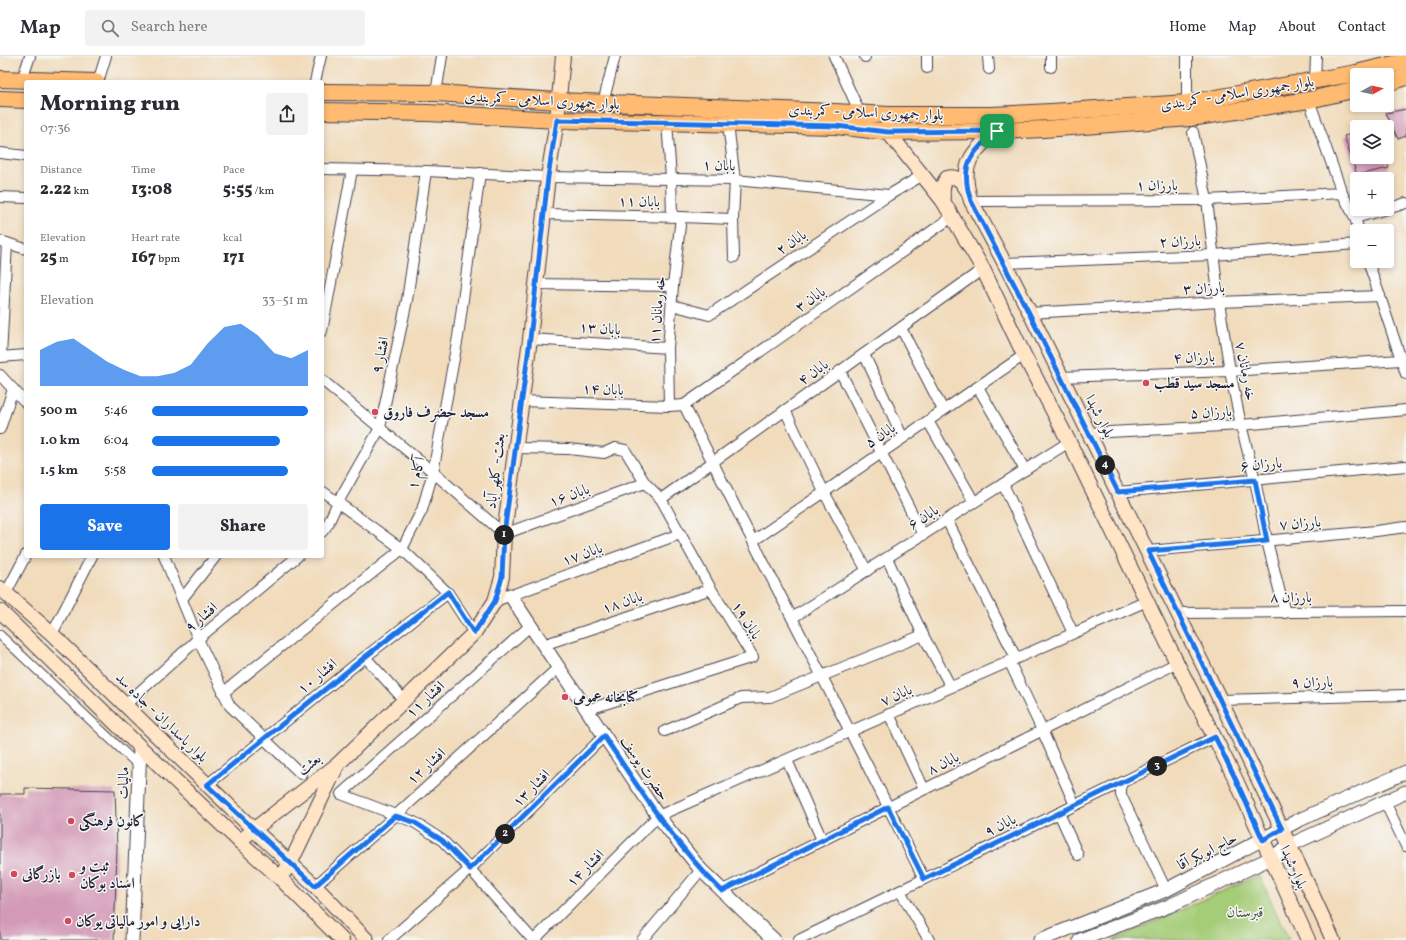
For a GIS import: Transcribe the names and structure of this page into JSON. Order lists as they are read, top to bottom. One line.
{"streets":{"main road":["بلوار جمهوری اسلامی - کمربندی","بلوار شهدا","بعثت- کلهر آباد","بلوار پاسداران - جاده سد","بعثت"],"street":["بابان ۱","بارزان ۱","بابان ۱۱","بارزان ۲","بابان ۲","بارزان ۳","بابان ۳","خه رمانان ۱۱","بابان ۱۳","افشار ۹","بارزان ۴","خه رمانان ۷","بابان ۴","بابان ۱۴","بارزان ۵","بابان ۵","بارزان ۶","آکام ۱","بابان ۱۶","بابان ۶","بارزان ۷","بابان ۱۷","بارزان ۸","بابان ۱۸","بابان ۱۹","افشار ۱۰","بارزان ۹","بابان ۷","افشار ۱۱","بابان ۸","افشار ۱۲","حضرت یوسف","مالیات","افشار ۱۳","بابان ۹","حاج ابوبکر آقا","افشار ۱۴"]},"crossings":[["بلوار جمهوری اسلامی - کمربندی","خه رمانان ۱۱"],["بلوار جمهوری اسلامی - کمربندی","بلوار شهدا"],["بلوار جمهوری اسلامی - کمربندی","بعثت- کلهر آباد"],["بابان ۱","بابان ۲"],["بابان ۱","خه رمانان ۱۱"],["بابان ۱","افشار ۹"],["بابان ۱","بعثت- کلهر آباد"],["بابان ۱","آکام ۱"],["بارزان ۱","خه رمانان ۷"],["بارزان ۱","بلوار شهدا"],["بابان ۱۱","خه رمانان ۱۱"],["بابان ۱۱","بعثت- کلهر آباد"],["بارزان ۲","خه رمانان ۷"],["بارزان ۲","بلوار شهدا"],["بابان ۲","خه رمانان ۱۱"],["بابان ۲","بلوار شهدا"],["بارزان ۳","خه رمانان ۷"],["بارزان ۳","بلوار شهدا"],["بابان ۳","بابان ۱۴"],["بابان ۳","بلوار شهدا"],["خه رمانان ۱۱","بابان ۱۳"],["خه رمانان ۱۱","بابان ۱۴"],["بابان ۱۳","بعثت- کلهر آباد"],["افشار ۹","بلوار پاسداران - جاده سد"],["بارزان ۴","خه رمانان ۷"],["بارزان ۴","بلوار شهدا"],["خه رمانان ۷","بارزان ۵"],["خه رمانان ۷","بارزان ۶"],["خه رمانان ۷","بارزان ۷"],["خه رمانان ۷","بارزان ۸"],["بابان ۴","بلوار شهدا"],["بابان ۴","بابان ۱۹"],["بابان ۱۴","بعثت- کلهر آباد"],["بارزان ۵","بلوار شهدا"],["بلوار شهدا","بابان ۵"],["بلوار شهدا","بارزان ۶"],["بلوار شهدا","بابان ۶"],["بلوار شهدا","بارزان ۷"],["بلوار شهدا","بارزان ۸"],["بلوار شهدا","بارزان ۹"],["بلوار شهدا","بابان ۷"],["بلوار شهدا","بابان ۸"],["بلوار شهدا","بابان ۹"],["بلوار شهدا","حاج ابوبکر آقا"],["بعثت- کلهر آباد","بابان ۱۶"],["بعثت- کلهر آباد","بابان ۱۷"],["بعثت- کلهر آباد","بابان ۱۹"],["بعثت- کلهر آباد","بعثت"],["بابان ۱۶","بابان ۱۹"],["بابان ۱۷","بابان ۱۹"],["بابان ۱۷","حضرت یوسف"],["بابان ۱۸","بابان ۱۹"],["بابان ۱۸","حضرت یوسف"],["بابان ۱۹","حضرت یوسف"],["افشار ۱۰","بلوار پاسداران - جاده سد"],["بابان ۷","حضرت یوسف"],["بابان ۷","افشار ۱۴"],["افشار ۱۱","افشار ۱۲"],["افشار ۱۱","حضرت یوسف"],["بلوار پاسداران - جاده سد","بعثت"],["بلوار پاسداران - جاده سد","افشار ۱۲"],["بابان ۸","حضرت یوسف"],["افشار ۱۲","حضرت یوسف"],["حضرت یوسف","افشار ۱۳"],["حضرت یوسف","افشار ۱۴"]],"parks":["قبرستان"],"places":["مسجد سید قطب","مسجد حضرف فاروق","کتابخانه عمومی","کانون فرهنگی","بازرگانی","ثبت و اسناد بوکان","دارایی و امور مالیاتی یوکان"],"north":"right","page":{"header":"Map","search":"Search here","nav":["Home","Map","About","Contact"],"map_buttons":["+","−"],"heading":["Morning run","07:36"],"stats":[["Distance","2.22 km"],["Time","13:08"],["Pace","5:55 /km"],["Elevation","25 m"],["Heart rate","167 bpm"],["kcal","171"]],"chart":["Elevation","33–51 m"],"list":[{"name":"500 m","note":"5:46"},{"name":"1.0 km","note":"6:04"},{"name":"1.5 km","note":"5:58"}],"pins":["4","1","3","2"],"buttons":["Save","Share"]}}
